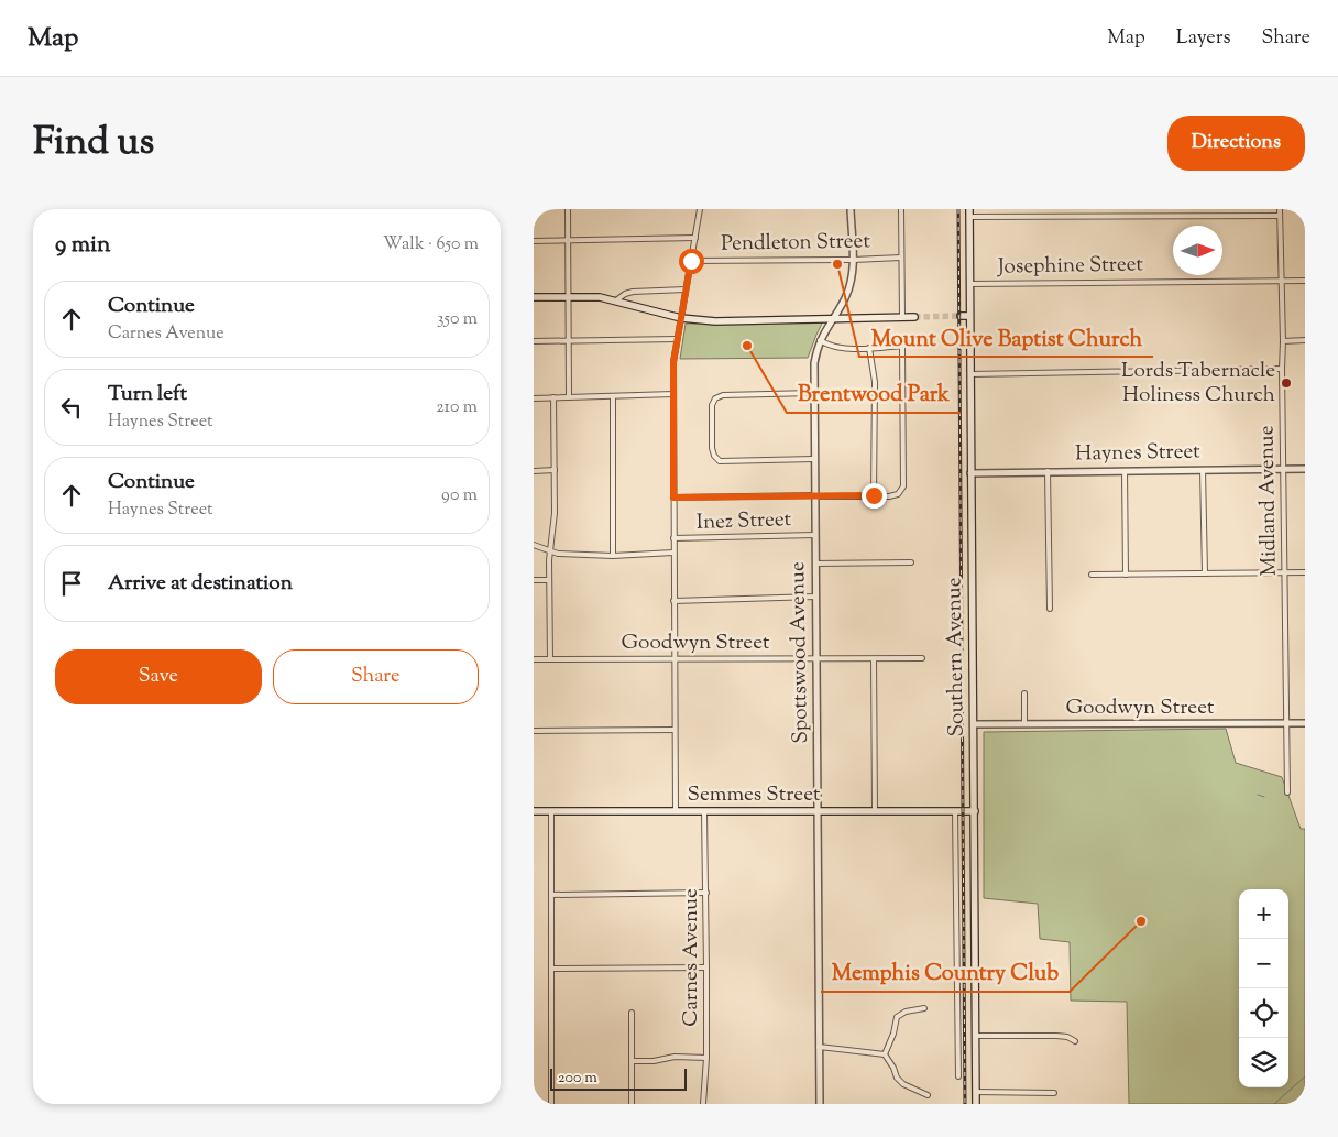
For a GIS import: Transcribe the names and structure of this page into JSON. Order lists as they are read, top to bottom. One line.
{"streets":{"main road":["Southern Avenue","Semmes Street"],"street":["Pendleton Street","Josephine Street","Haynes Street","Midland Avenue","Inez Street","Goodwyn Street","Spottswood Avenue","Carnes Avenue"]},"crossings":[["Pendleton Street","Spottswood Avenue"],["Josephine Street","Midland Avenue"],["Josephine Street","Southern Avenue"],["Haynes Street","Midland Avenue"],["Haynes Street","Southern Avenue"],["Midland Avenue","Goodwyn Street"],["Inez Street","Spottswood Avenue"],["Goodwyn Street","Spottswood Avenue"],["Goodwyn Street","Southern Avenue"],["Spottswood Avenue","Semmes Street"],["Southern Avenue","Semmes Street"],["Semmes Street","Carnes Avenue"]],"places":["Mount Olive Baptist Church","Brentwood Park","Lords Tabernacle Holiness Church","Memphis Country Club"],"scale_bar":"200 m","north":"right","page":{"header":"Map","nav":["Map","Layers","Share"],"title":"Find us","buttons":["Directions",["Save","Share"]],"heading":["9 min","Walk · 650 m"],"list":[["Continue","Carnes Avenue","350 m"],["Turn left","Haynes Street","210 m"],["Continue","Haynes Street","90 m"],"Arrive at destination"],"map_buttons":["+","−"],"scale":"200 m"}}
